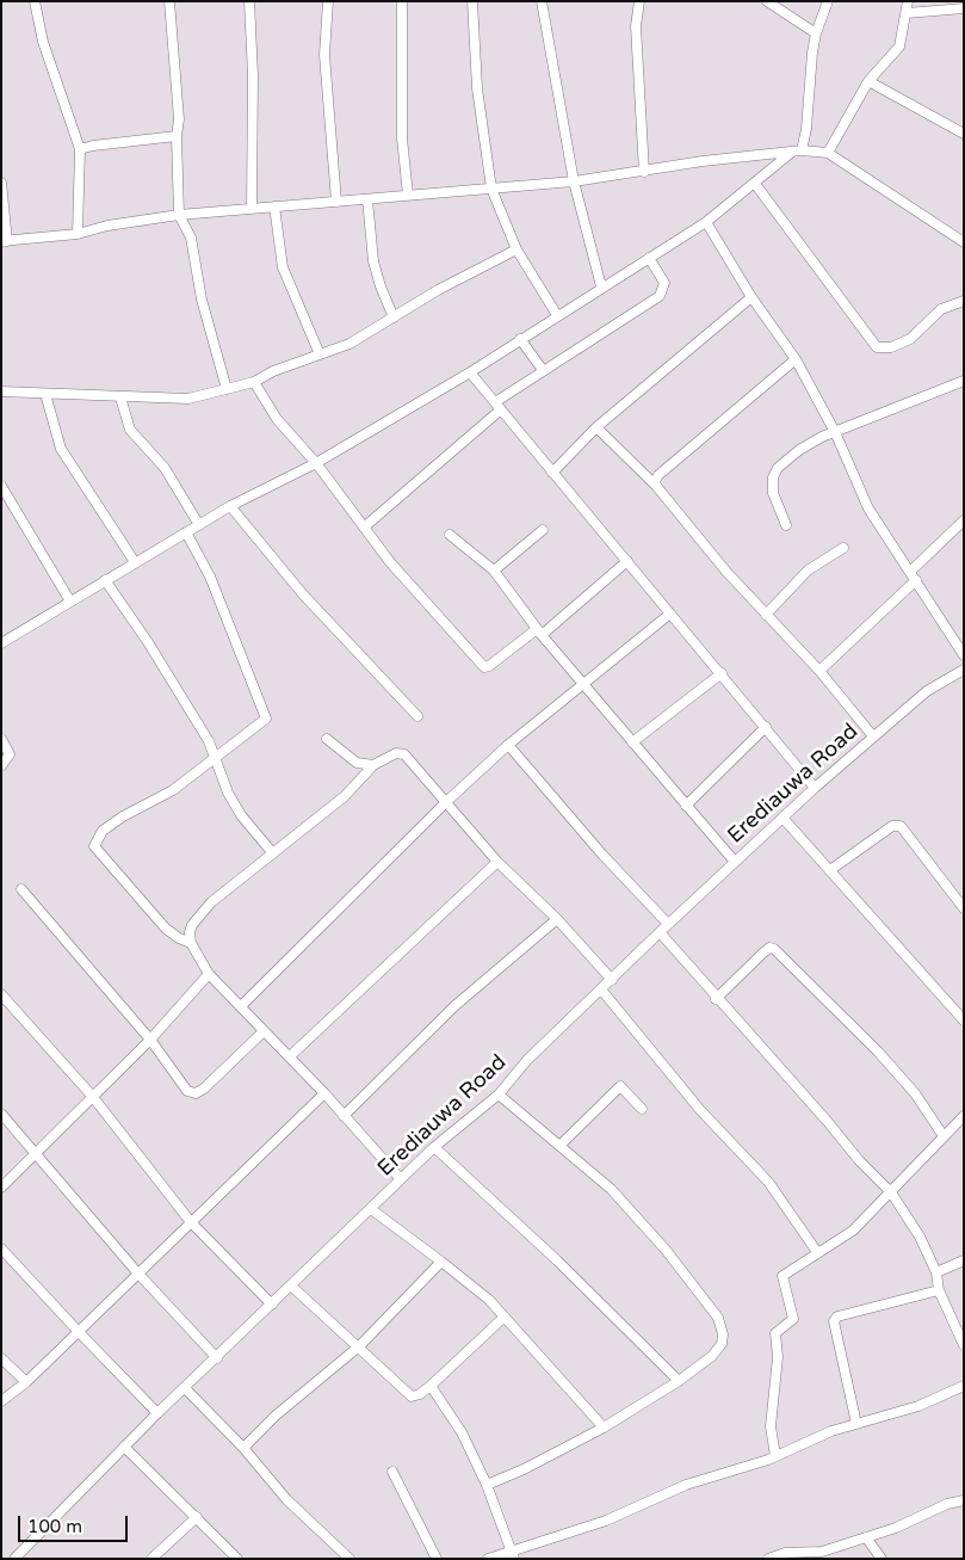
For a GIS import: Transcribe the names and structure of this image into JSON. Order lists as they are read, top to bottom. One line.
{"streets":{"street":["Erediauwa Road"]},"scale_bar":"100 m"}
